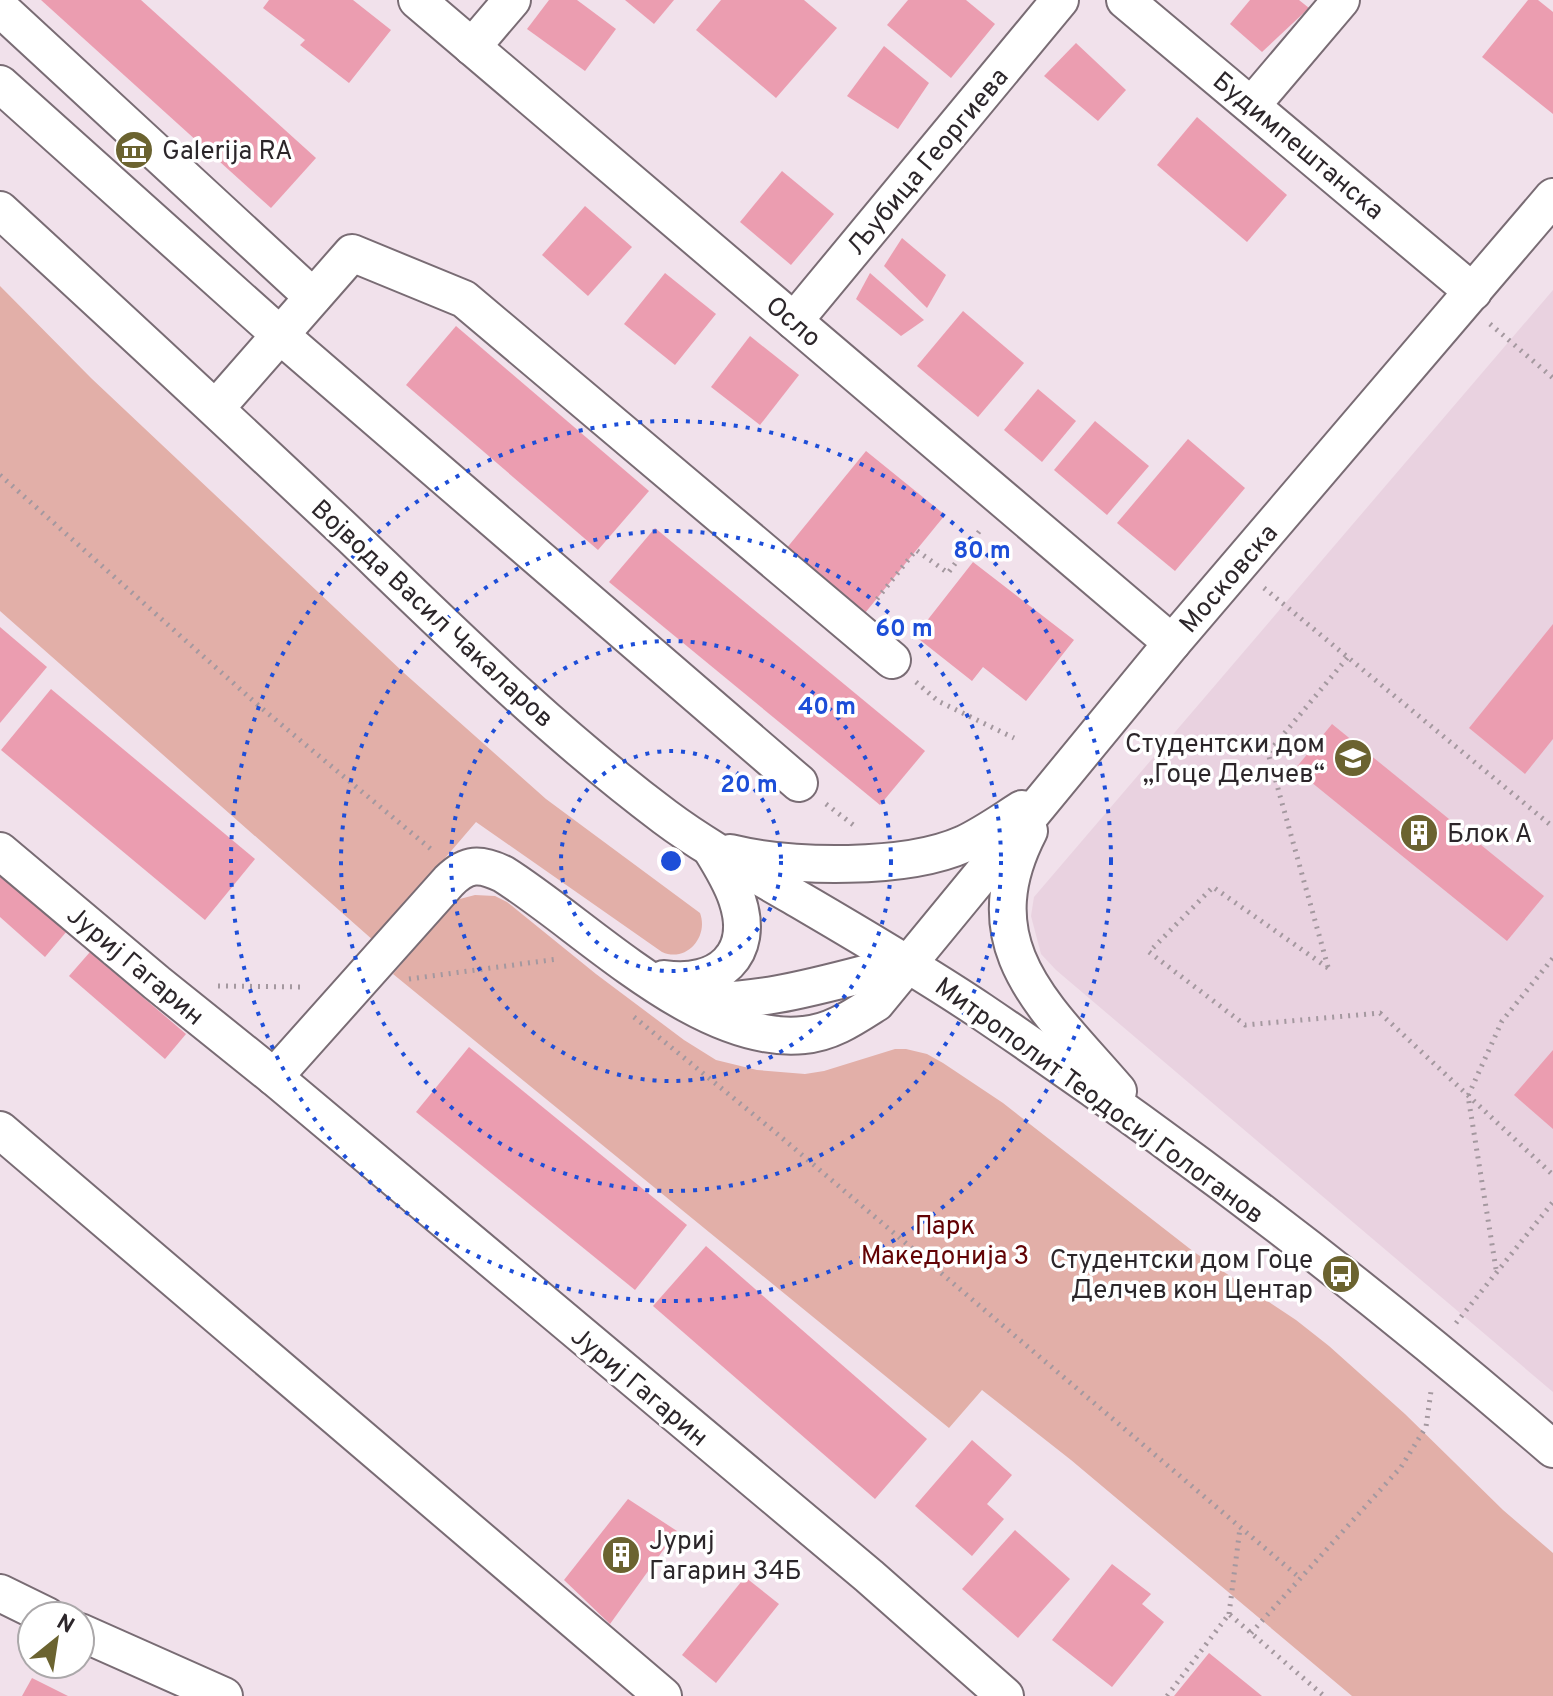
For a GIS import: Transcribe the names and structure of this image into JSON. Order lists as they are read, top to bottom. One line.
{"streets":{"street":["Будимпештанска","Љубица Георгиева","Осло","Московска","Војвода Васил Чакаларов","Јуриј Гагарин","Митрополит Теодосиј Гологанов"]},"crossings":[["Будимпештанска","Московска"],["Љубица Георгиева","Осло"],["Осло","Московска"],["Московска","Војвода Васил Чакаларов"],["Московска","Митрополит Теодосиј Гологанов"],["Војвода Васил Чакаларов","Митрополит Теодосиј Гологанов"]],"parks":["Парк Македонија 3"],"places":{"museum":["Galerija RA"],"school or university":["Студентски дом „Гоце Делчев“"],"building":["Блок А","Јуриј Гагарин 34Б"],"bus stop":["Студентски дом Гоце Делчев кон Центар"]},"north":"top right","rings":["80 m","60 m","40 m","20 m"]}
